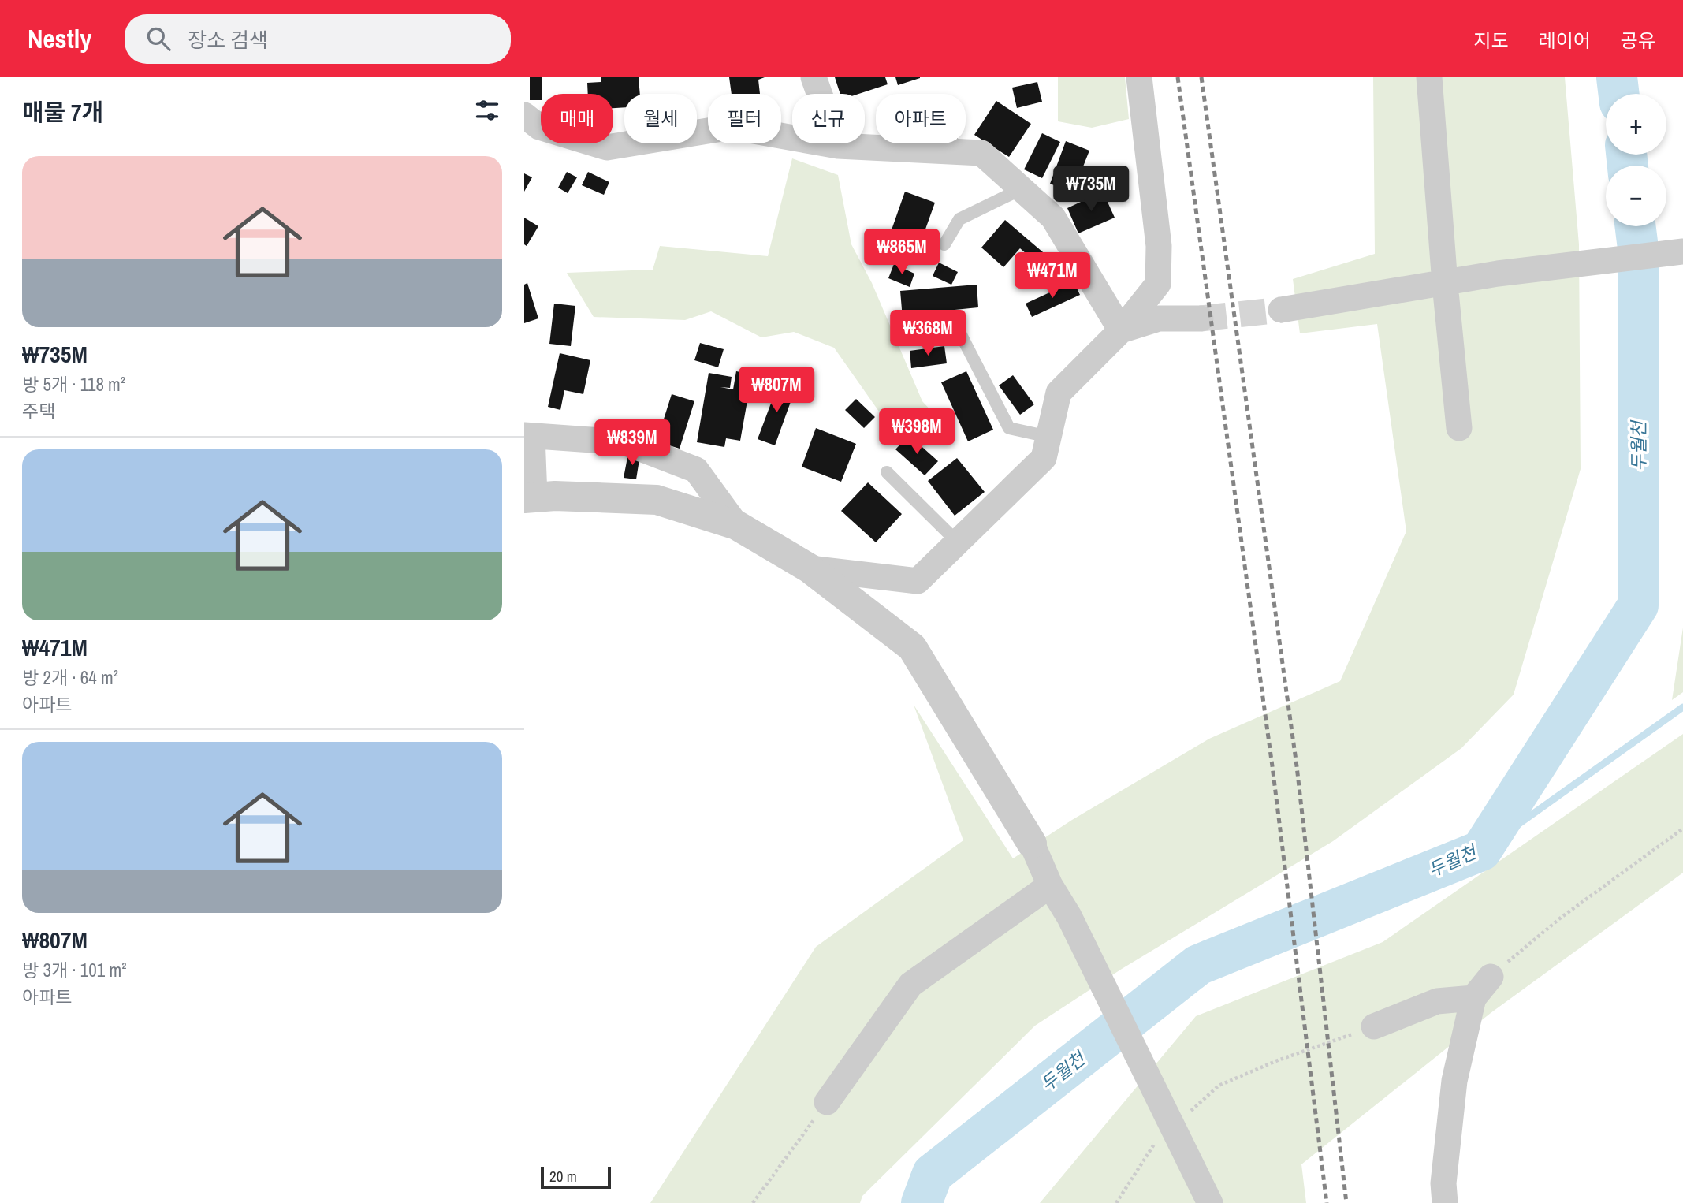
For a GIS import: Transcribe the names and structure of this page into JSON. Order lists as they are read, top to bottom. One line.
{"water":["두월천"],"scale_bar":"20 m","page":{"header":"Nestly","search":"장소 검색","nav":["지도","레이어","공유"],"heading":"매물 7개","map_buttons":["+","−"],"chip":["매매","월세","필터","신규","아파트"],"list":[{"name":"₩735M","note":"방 5개 · 118 m² · 주택"},{"name":"₩471M","note":"방 2개 · 64 m² · 아파트"},{"name":"₩807M","note":"방 3개 · 101 m² · 아파트"}],"price":["₩735M","₩865M","₩471M","₩368M","₩807M","₩398M","₩839M"],"scale":"20 m"}}
